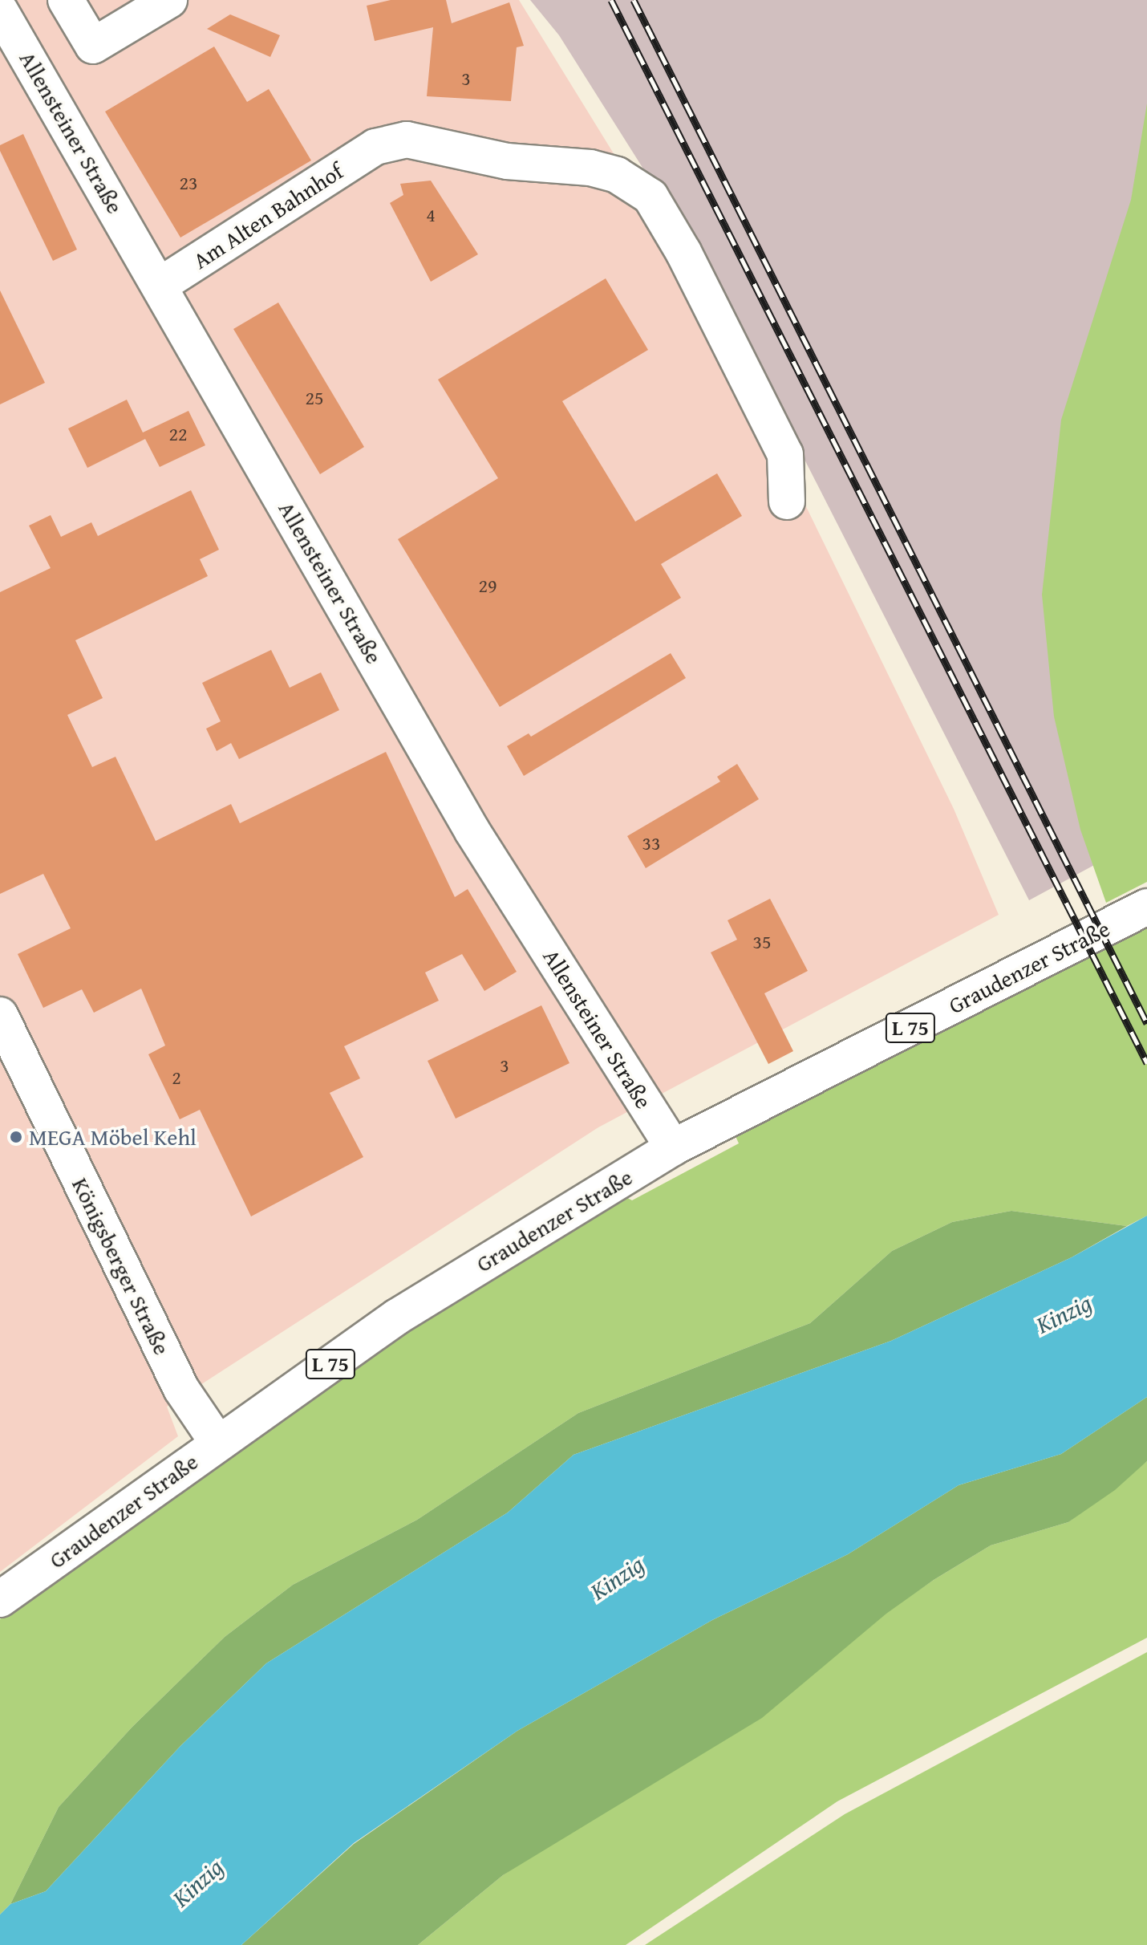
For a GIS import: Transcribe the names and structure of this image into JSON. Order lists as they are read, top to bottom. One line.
{"streets":{"street":["Allensteiner Straße","Am Alten Bahnhof","Graudenzer Straße","L 75","Königsberger Straße"]},"crossings":[["Allensteiner Straße","Am Alten Bahnhof"],["Allensteiner Straße","Graudenzer Straße"],["Graudenzer Straße","Königsberger Straße"]],"water":["Kinzig"],"places":["MEGA Möbel Kehl"],"house_numbers":["3","23","4","25","22","29","33","35","3","2"]}
